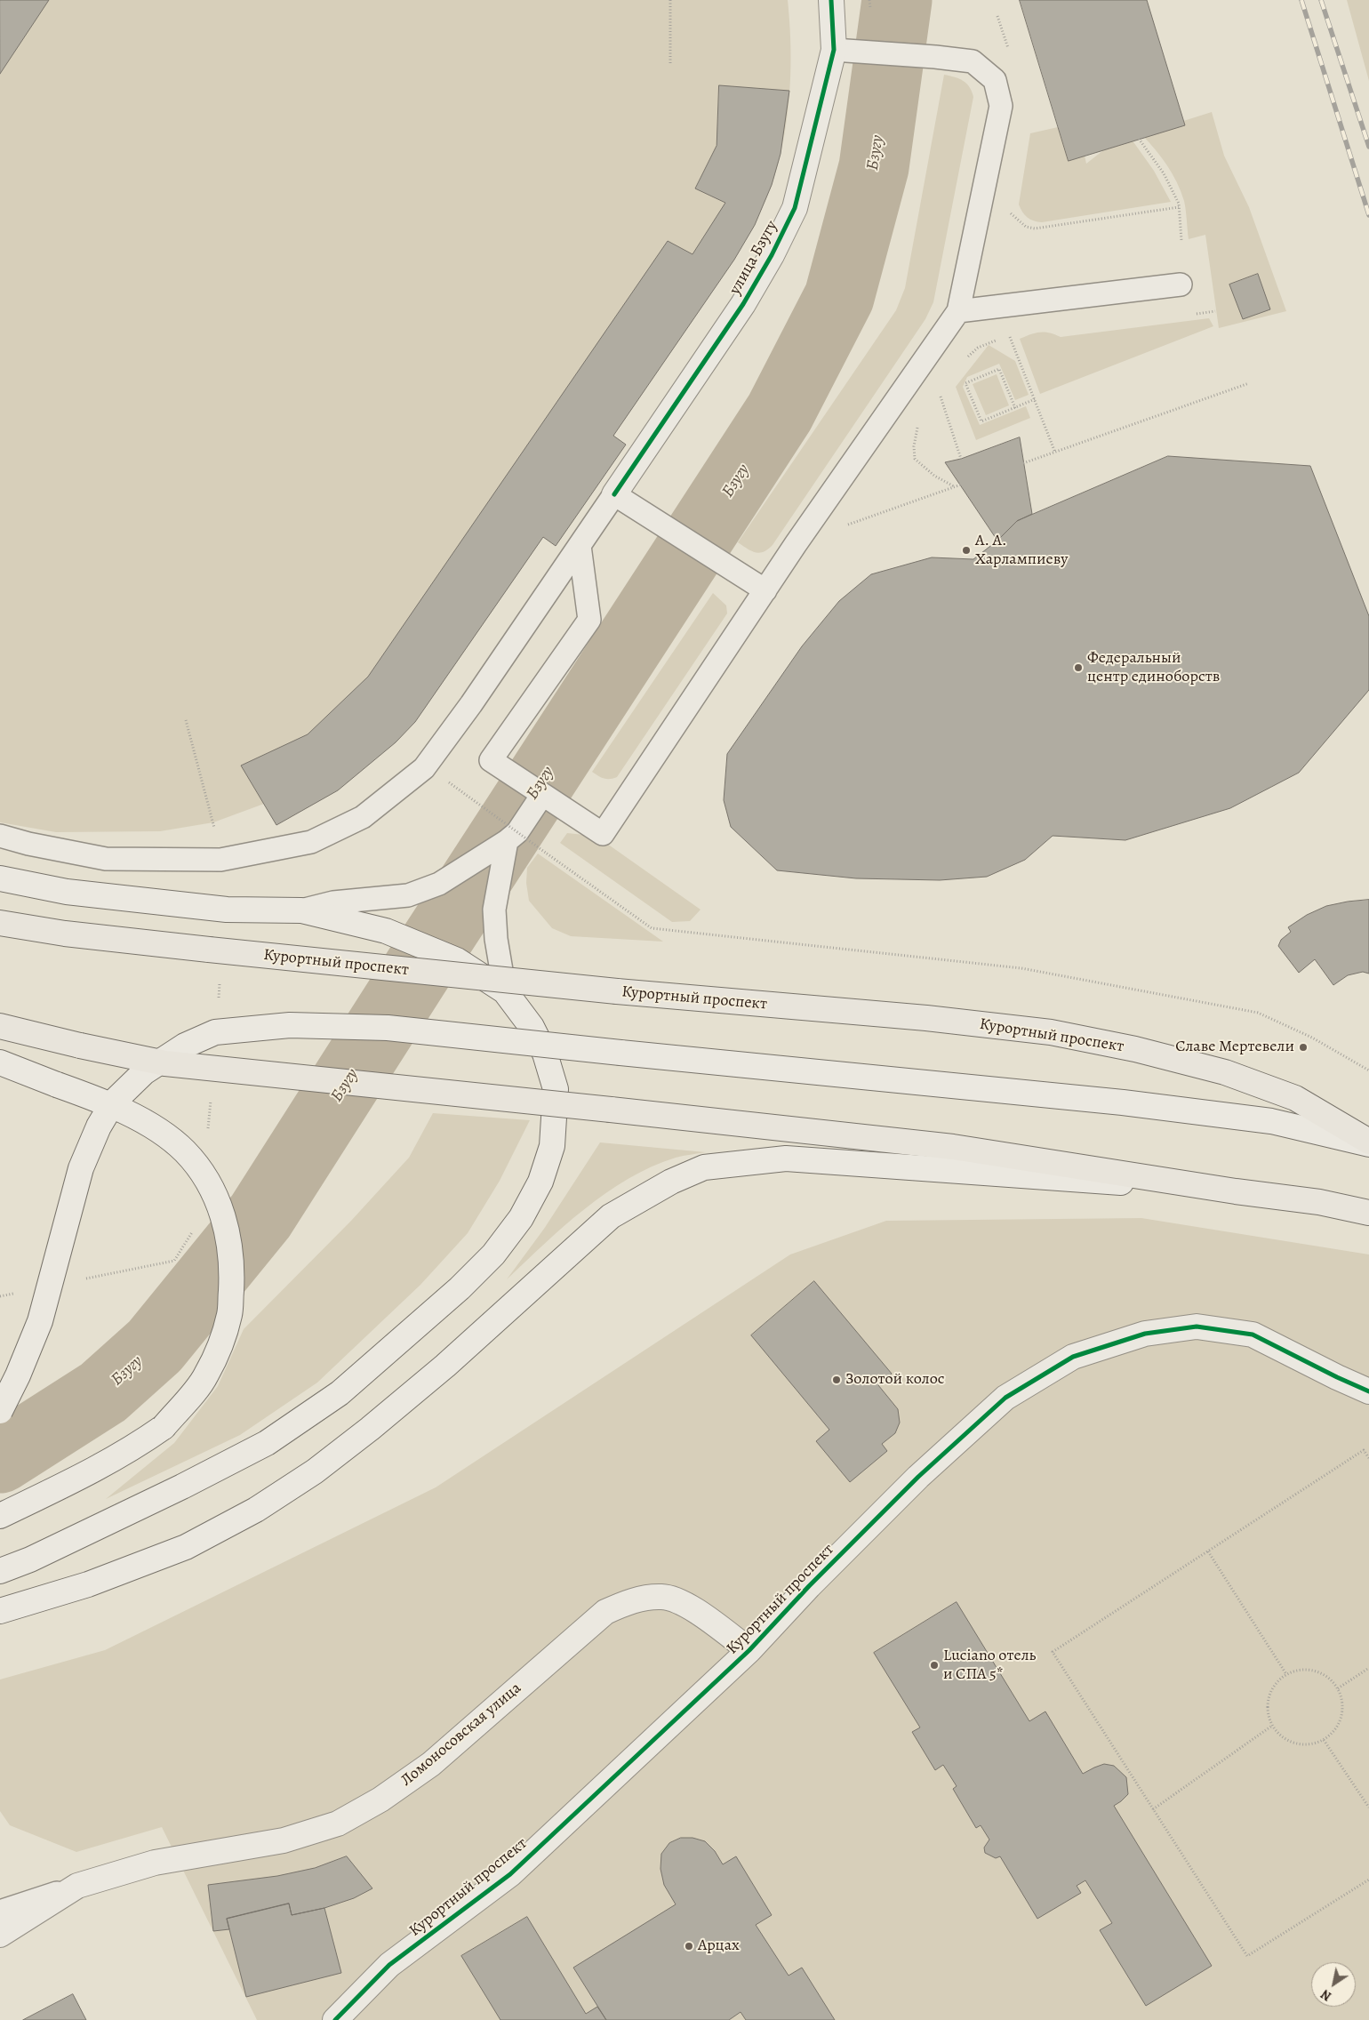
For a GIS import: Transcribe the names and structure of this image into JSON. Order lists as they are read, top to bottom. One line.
{"streets":{"main road":["улица Бзугу","Курортный проспект","Ломоносовская улица"]},"crossings":[["Курортный проспект","Ломоносовская улица"]],"water":["Бзугу"],"places":["А. А. Харлампиеву","Федеральный центр единоборств","Славе Мертевели","Золотой колос","Luciano отель и СПА 5*","Арцах"],"north":"bottom left"}
